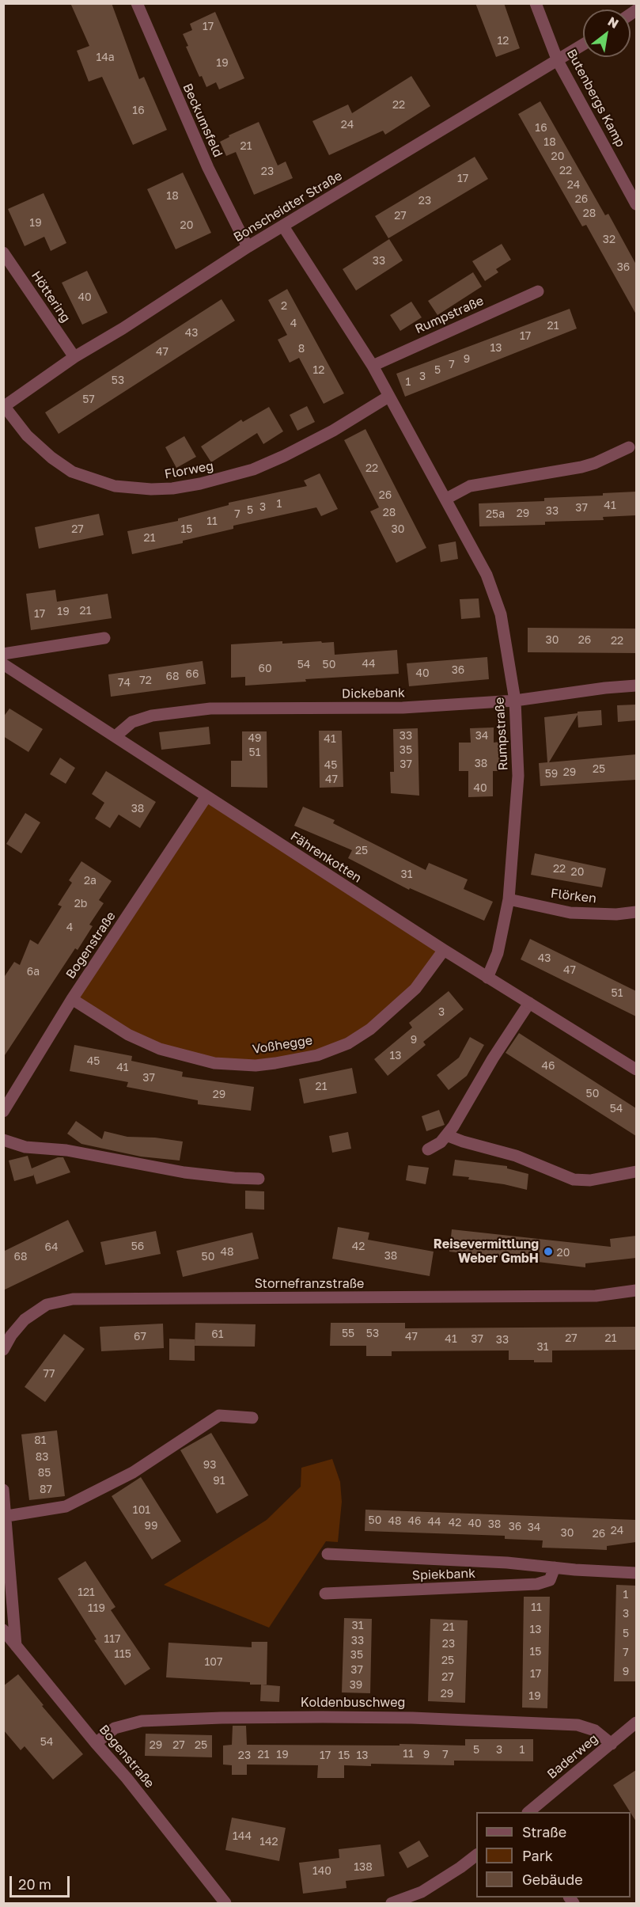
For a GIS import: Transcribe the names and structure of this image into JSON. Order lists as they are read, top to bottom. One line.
{"streets":{"street":["Butenbergs Kamp","Beckumsfeld","Bonscheidter Straße","Höttering","Rumpstraße","Florweg","Dickebank","Fährenkotten","Flörken","Bogenstraße","Voßhegge","Stornefranzstraße","Spiekbank","Koldenbuschweg","Baderweg"]},"crossings":[["Butenbergs Kamp","Bonscheidter Straße"],["Beckumsfeld","Bonscheidter Straße"],["Bonscheidter Straße","Höttering"],["Bonscheidter Straße","Rumpstraße"],["Bonscheidter Straße","Florweg"],["Rumpstraße","Florweg"],["Rumpstraße","Dickebank"],["Rumpstraße","Fährenkotten"],["Rumpstraße","Flörken"],["Dickebank","Fährenkotten"],["Fährenkotten","Bogenstraße"],["Fährenkotten","Voßhegge"],["Bogenstraße","Voßhegge"],["Bogenstraße","Koldenbuschweg"],["Koldenbuschweg","Baderweg"]],"places":["Reisevermittlung Weber GmbH"],"house_numbers":["17","12","14a","19","22","16","24","16","18","21","20","22","23","17","24","18","26","23","28","27","19","20","32","33","36","40","2","4","21","43","17","13","8","47","9","7","12","5","3","53","1","57","22","26","1","41","3","37","5","33","28","29","7","25a","11","27","15","30","21","21","19","17","30","26","22","44","54","50","60","36","40","66","68","72","74","33","34","49","41","35","51","38","37","45","25","29","59","47","40","38","25","22","20","31","2a","2b","4","43","47","6a","51","3","9","13","45","46","41","37","21","50","29","54","56","42","64","48","20","38","68","50","55","53","61","67","47","27","21","41","37","33","31","77","81","83","93","85","91","87","101","50","48","46","44","42","40","38","99","36","34","24","30","26","121","1","11","119","3","31","21","13","5","117","33","23","15","7","115","35","25","107","37","9","17","27","39","29","19","54","29","27","25","5","3","1","11","21","19","9","7","23","17","15","13","144","142","138","140"],"legend":["Straße","Park","Gebäude"],"scale_bar":"20 m","north":"top right"}
